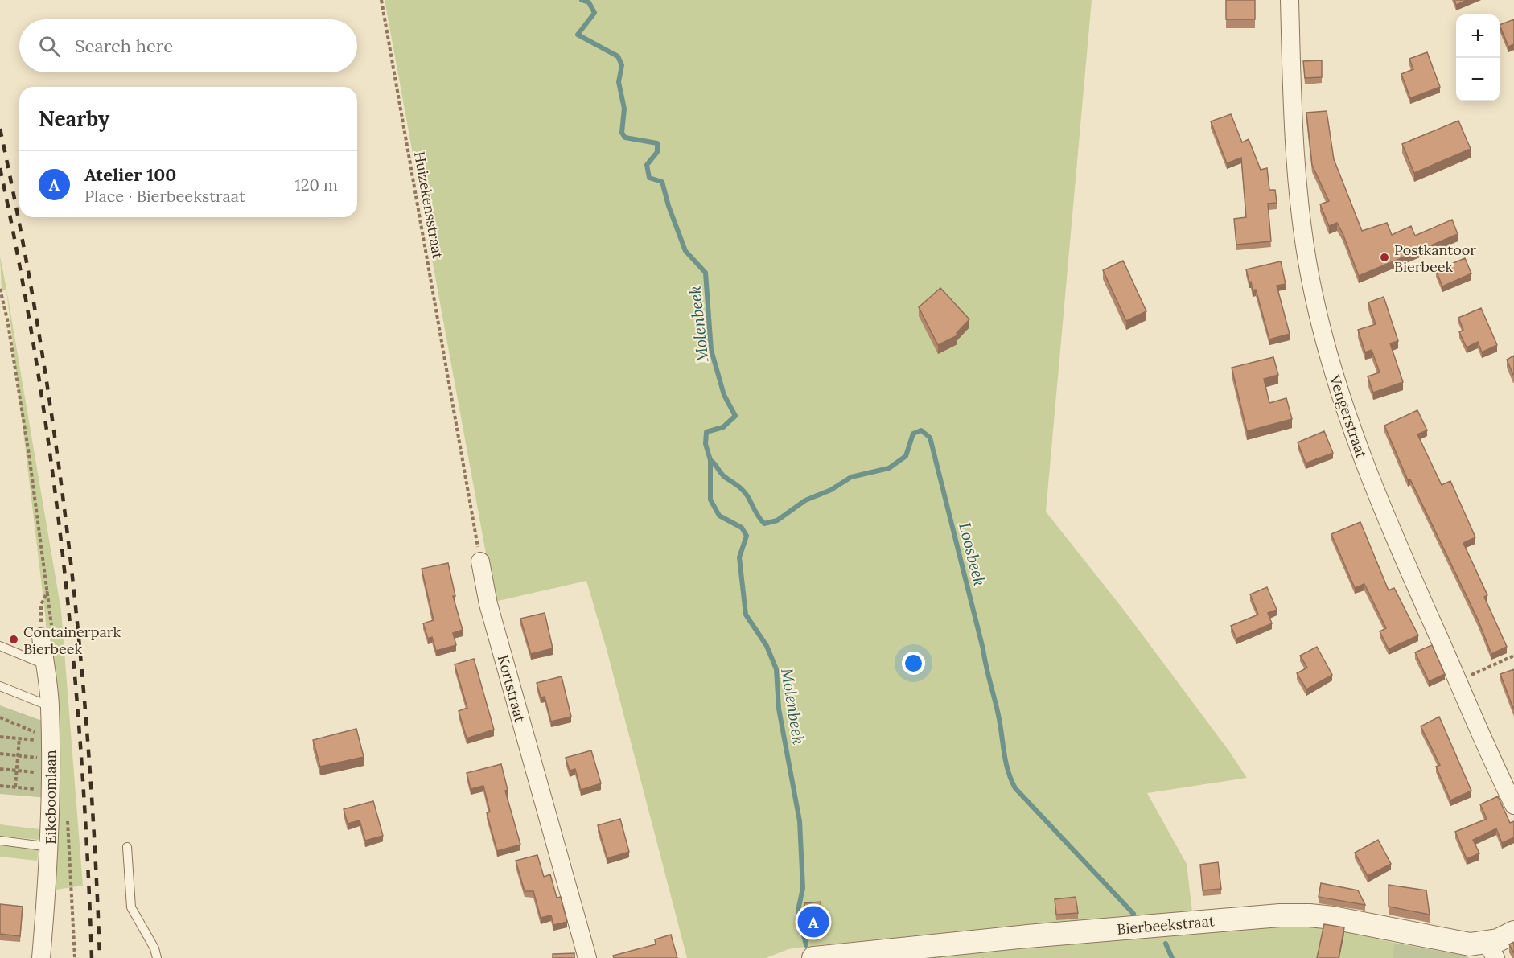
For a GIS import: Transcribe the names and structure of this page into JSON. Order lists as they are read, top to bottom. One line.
{"streets":{"street":["Vengerstraat","Kortstraat","Eikeboomlaan","Bierbeekstraat"],"path":["Huizekensstraat"]},"crossings":[["Huizekensstraat","Kortstraat"]],"water":["Molenbeek","Loosbeek"],"places":["Postkantoor Bierbeek","Containerpark Bierbeek"],"page":{"map_buttons":["+","−"],"search":"Search here","heading":"Nearby","list":[{"mark":"A","name":"Atelier 100","note":"Place · Bierbeekstraat","value":"120 m"}],"pins":"A"}}
